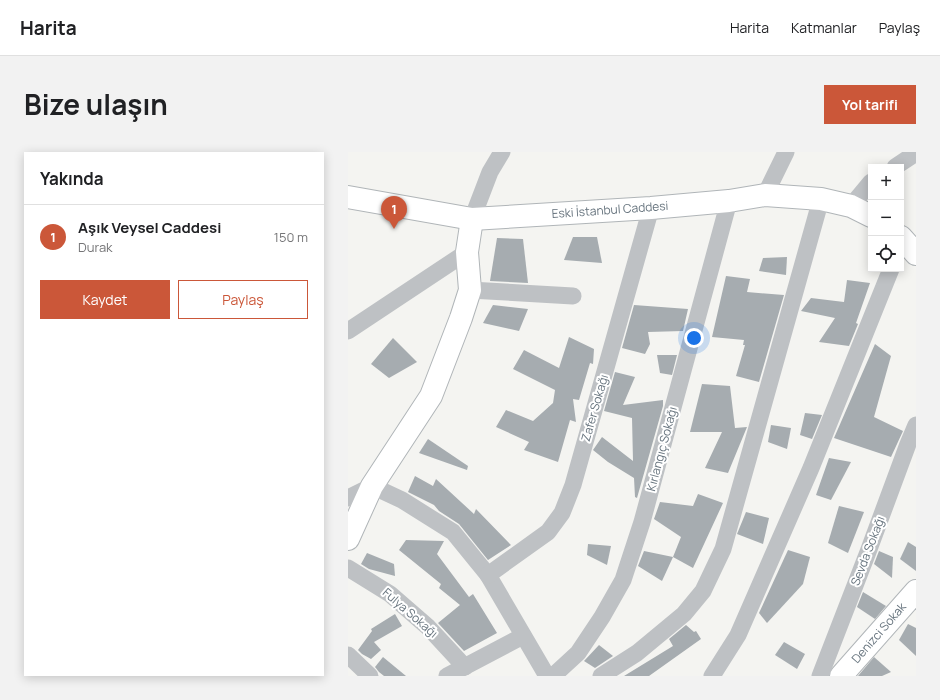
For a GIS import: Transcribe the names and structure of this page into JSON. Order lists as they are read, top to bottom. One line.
{"streets":{"main road":["Eski İstanbul Caddesi","Denizci Sokak"],"street":["Zafer Sokağı","Kırlangıç Sokağı","Sevda Sokağı","Fulya Sokağı"]},"crossings":[["Eski İstanbul Caddesi","Zafer Sokağı"],["Eski İstanbul Caddesi","Kırlangıç Sokağı"]],"page":{"header":"Harita","nav":["Harita","Katmanlar","Paylaş"],"title":"Bize ulaşın","buttons":["Yol tarifi",["Kaydet","Paylaş"]],"heading":"Yakında","map_buttons":["+","−"],"pins":"1","list":[{"mark":"1","name":"Aşık Veysel Caddesi","note":"Durak","value":"150 m"}]}}
